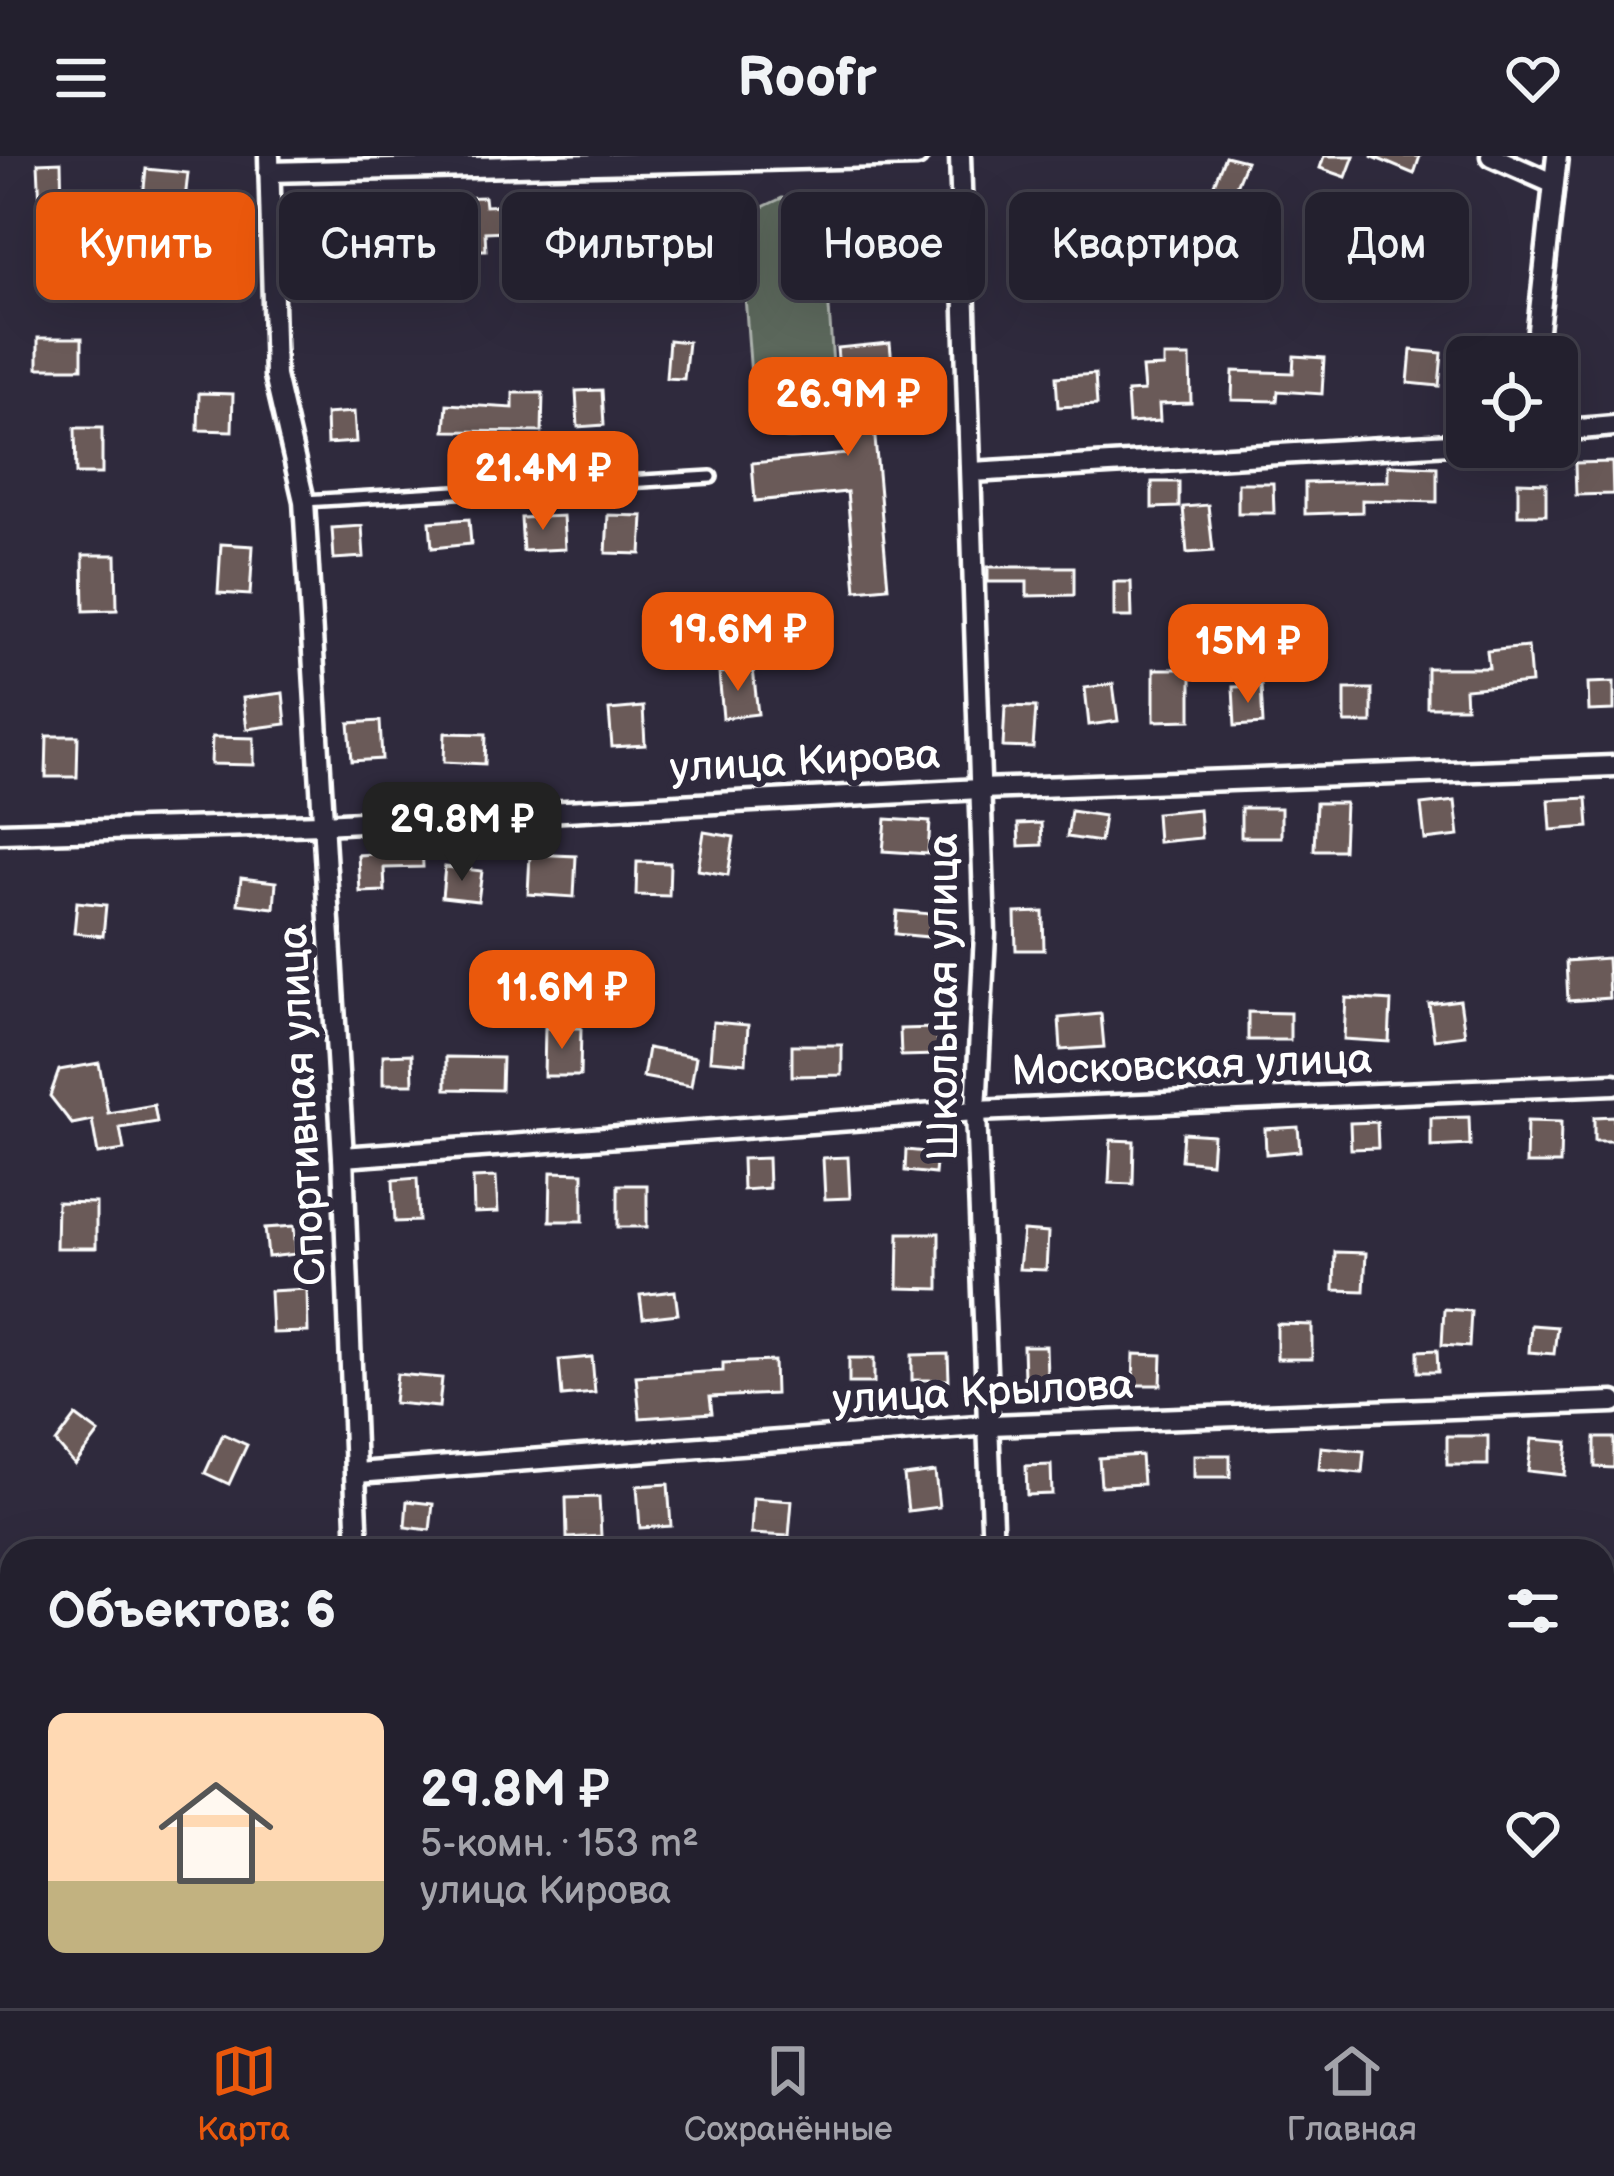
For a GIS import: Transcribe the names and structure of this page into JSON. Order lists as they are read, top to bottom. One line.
{"streets":{"street":["улица Кирова","Школьная улица","Московская улица","Спортивная улица","улица Крылова"]},"crossings":[["улица Кирова","Школьная улица"],["улица Кирова","Спортивная улица"],["Школьная улица","Московская улица"],["Школьная улица","улица Крылова"],["Московская улица","Спортивная улица"],["Спортивная улица","улица Крылова"]],"page":{"header":"Roofr","chip":["Купить","Снять","Фильтры","Новое","Квартира","Дом"],"price":["26.9M ₽","21.4M ₽","19.6M ₽","15M ₽","29.8M ₽","11.6M ₽"],"heading":"Объектов: 6","list":[{"name":"29.8M ₽","note":"5-комн. · 153 m² · улица Кирова"}],"tabs":["Карта","Сохранённые","Главная"]}}
